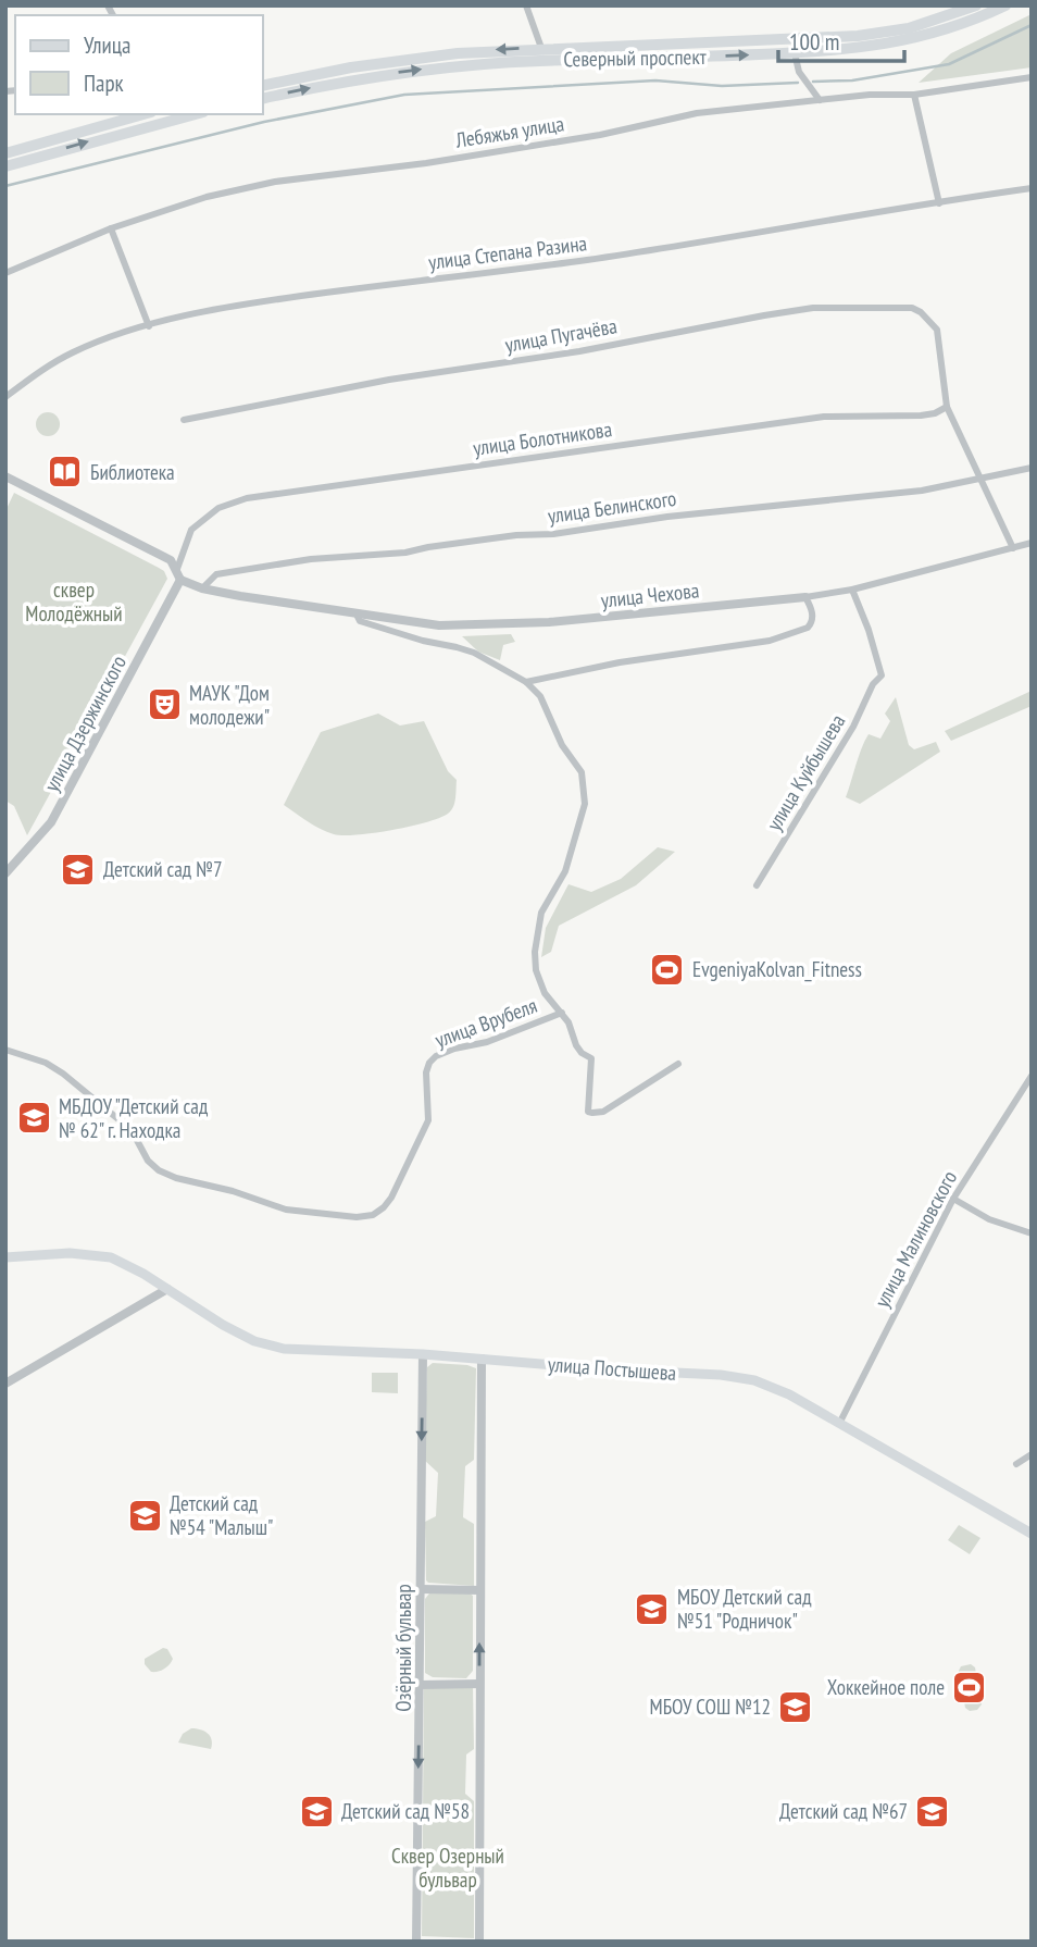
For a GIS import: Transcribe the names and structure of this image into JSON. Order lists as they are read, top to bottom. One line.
{"streets":{"main road":["Северный проспект","улица Постышева"],"street":["Лебяжья улица","улица Степана Разина","улица Пугачёва","улица Болотникова","улица Белинского","улица Чехова","улица Дзержинского","улица Куйбышева","улица Врубеля","улица Малиновского","Озёрный бульвар"]},"crossings":[["улица Пугачёва","улица Болотникова"],["улица Белинского","улица Чехова"],["улица Чехова","улица Дзержинского"],["улица Малиновского","улица Постышева"],["улица Постышева","Озёрный бульвар"]],"parks":["сквер Молодёжный","Сквер Озерный бульвар"],"places":{"library":["Библиотека"],"theatre":["МАУК \"Дом молодежи\""],"school or university":["Детский сад №7","МБДОУ \"Детский сад № 62\" г. Находка","Детский сад №54 \"Малыш\"","МБОУ Детский сад №51 \"Родничок\"","МБОУ СОШ №12","Детский сад №58","Детский сад №67"],"sports":["EvgeniyaKolvan_Fitness","Хоккейное поле"]},"legend":["Улица","Парк"],"scale_bar":"100 m"}
